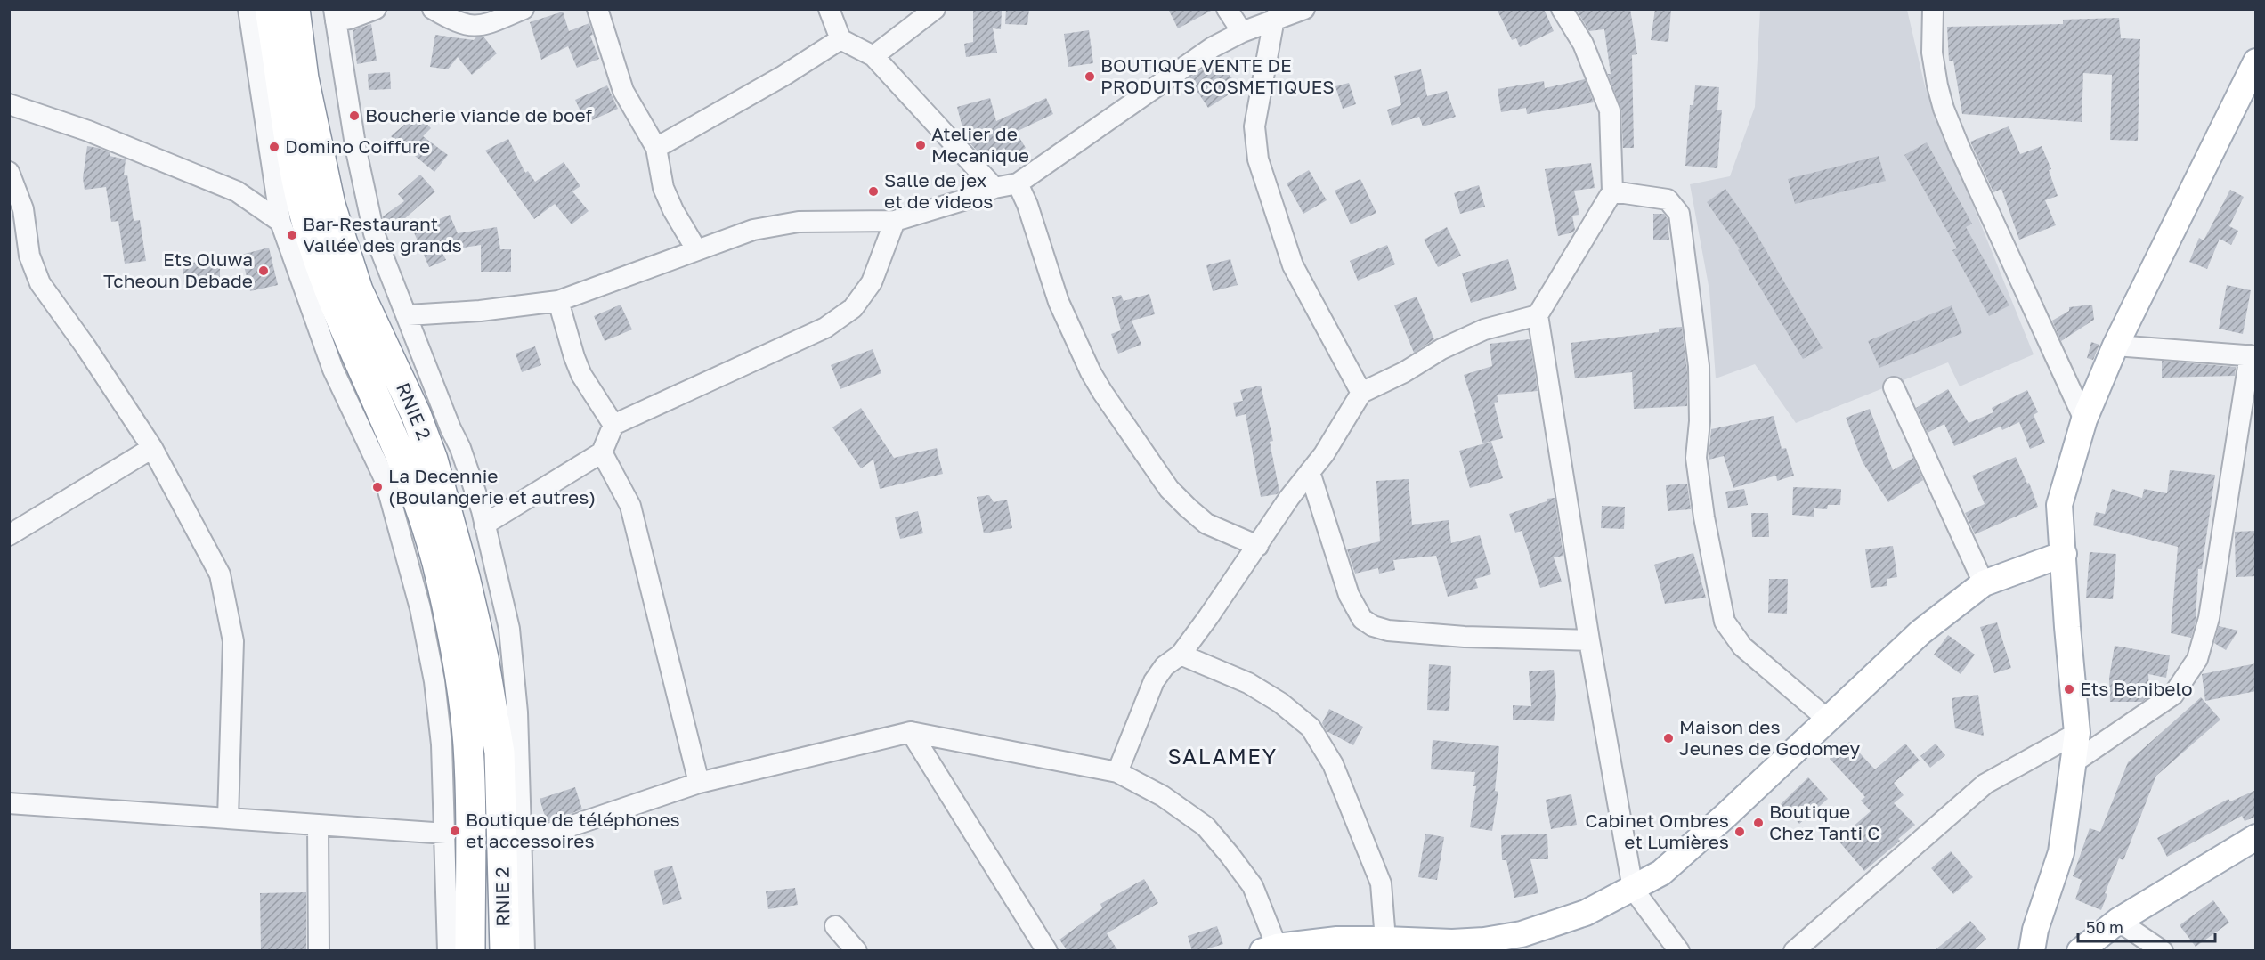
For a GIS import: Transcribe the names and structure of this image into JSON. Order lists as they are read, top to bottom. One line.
{"streets":{"highway":["RNIE 2"]},"districts":["SALAMEY"],"places":["BOUTIQUE VENTE DE PRODUITS COSMETIQUES","Boucherie viande de boef","Atelier de Mecanique","Domino Coiffure","Salle de jex et de videos","Bar-Restaurant Vallée des grands","Ets Oluwa Tcheoun Debade","La Decennie (Boulangerie et autres)","Ets Benibelo","Maison des Jeunes de Godomey","Boutique Chez Tanti C","Boutique de téléphones et accessoires","Cabinet Ombres et Lumières"],"scale_bar":"50 m"}
